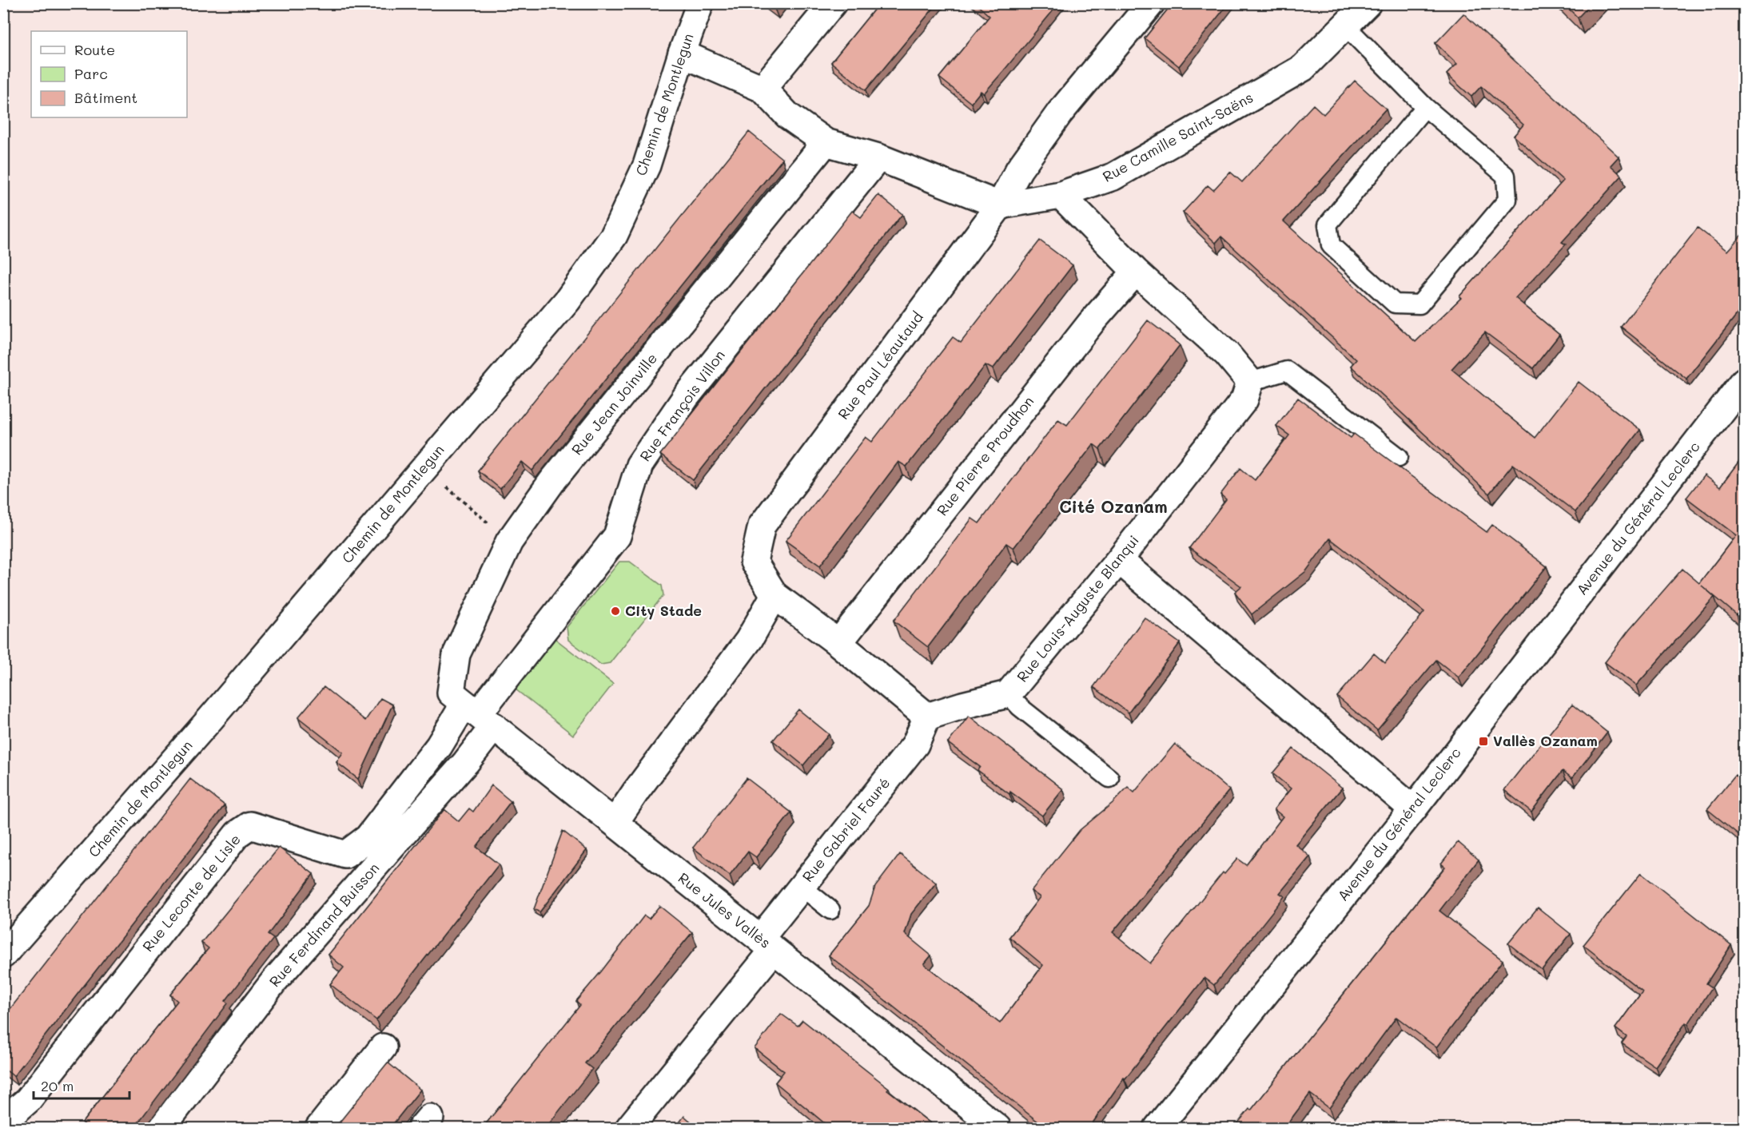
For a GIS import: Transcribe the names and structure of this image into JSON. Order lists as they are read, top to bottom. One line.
{"streets":{"street":["Chemin de Montlegun","Rue Camille Saint-Saëns","Rue Paul Léautaud","Rue Jean Joinville","Rue François Villon","Rue Pierre Proudhon","Avenue du Général Leclerc","Rue Louis-Auguste Blanqui","Rue Gabriel Fauré","Rue Leconte de Lisle","Rue Jules Vallès","Rue Ferdinand Buisson"]},"crossings":[["Rue Camille Saint-Saëns","Rue Paul Léautaud"],["Rue Jean Joinville","Rue François Villon"],["Rue Jean Joinville","Rue Leconte de Lisle"],["Rue Jean Joinville","Rue Jules Vallès"],["Rue Jean Joinville","Rue Ferdinand Buisson"],["Rue François Villon","Rue Leconte de Lisle"],["Rue François Villon","Rue Jules Vallès"],["Rue François Villon","Rue Ferdinand Buisson"],["Rue Louis-Auguste Blanqui","Rue Gabriel Fauré"],["Rue Gabriel Fauré","Rue Jules Vallès"],["Rue Leconte de Lisle","Rue Jules Vallès"],["Rue Leconte de Lisle","Rue Ferdinand Buisson"],["Rue Jules Vallès","Rue Ferdinand Buisson"]],"districts":["Cité Ozanam"],"places":{"other":["City Stade"],"transit":["Vallès Ozanam"]},"legend":["Route","Parc","Bâtiment"],"scale_bar":"20 m"}
